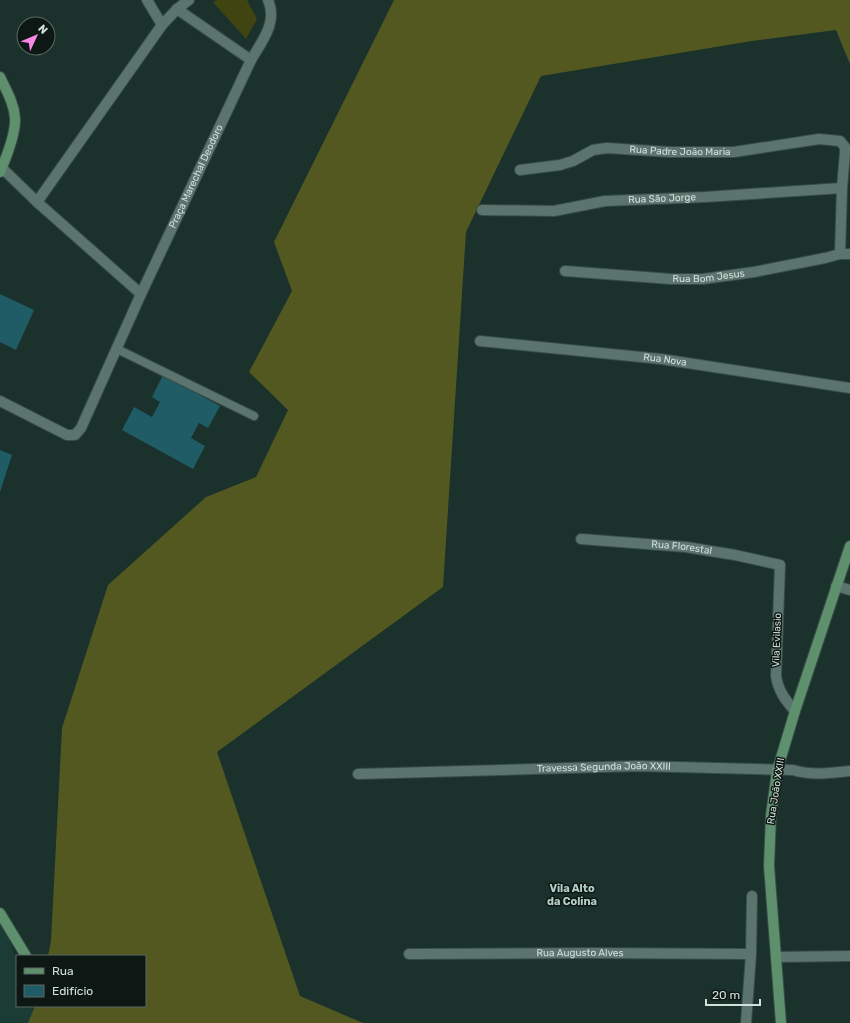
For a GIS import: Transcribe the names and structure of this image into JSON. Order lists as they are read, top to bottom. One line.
{"streets":{"main road":["Rua João XXIII"],"street":["Rua Padre João Maria","Praça Marechal Deodoro","Rua São Jorge","Rua Bom Jesus","Rua Nova","Rua Florestal","Vila Evilasio","Travessa Segunda João XXIII","Rua Augusto Alves"]},"crossings":[["Rua Padre João Maria","Rua São Jorge"],["Rua Florestal","Vila Evilasio"],["Vila Evilasio","Rua João XXIII"],["Travessa Segunda João XXIII","Rua João XXIII"]],"districts":["Vila Alto da Colina"],"legend":["Rua","Edifício"],"scale_bar":"20 m","north":"top right"}
